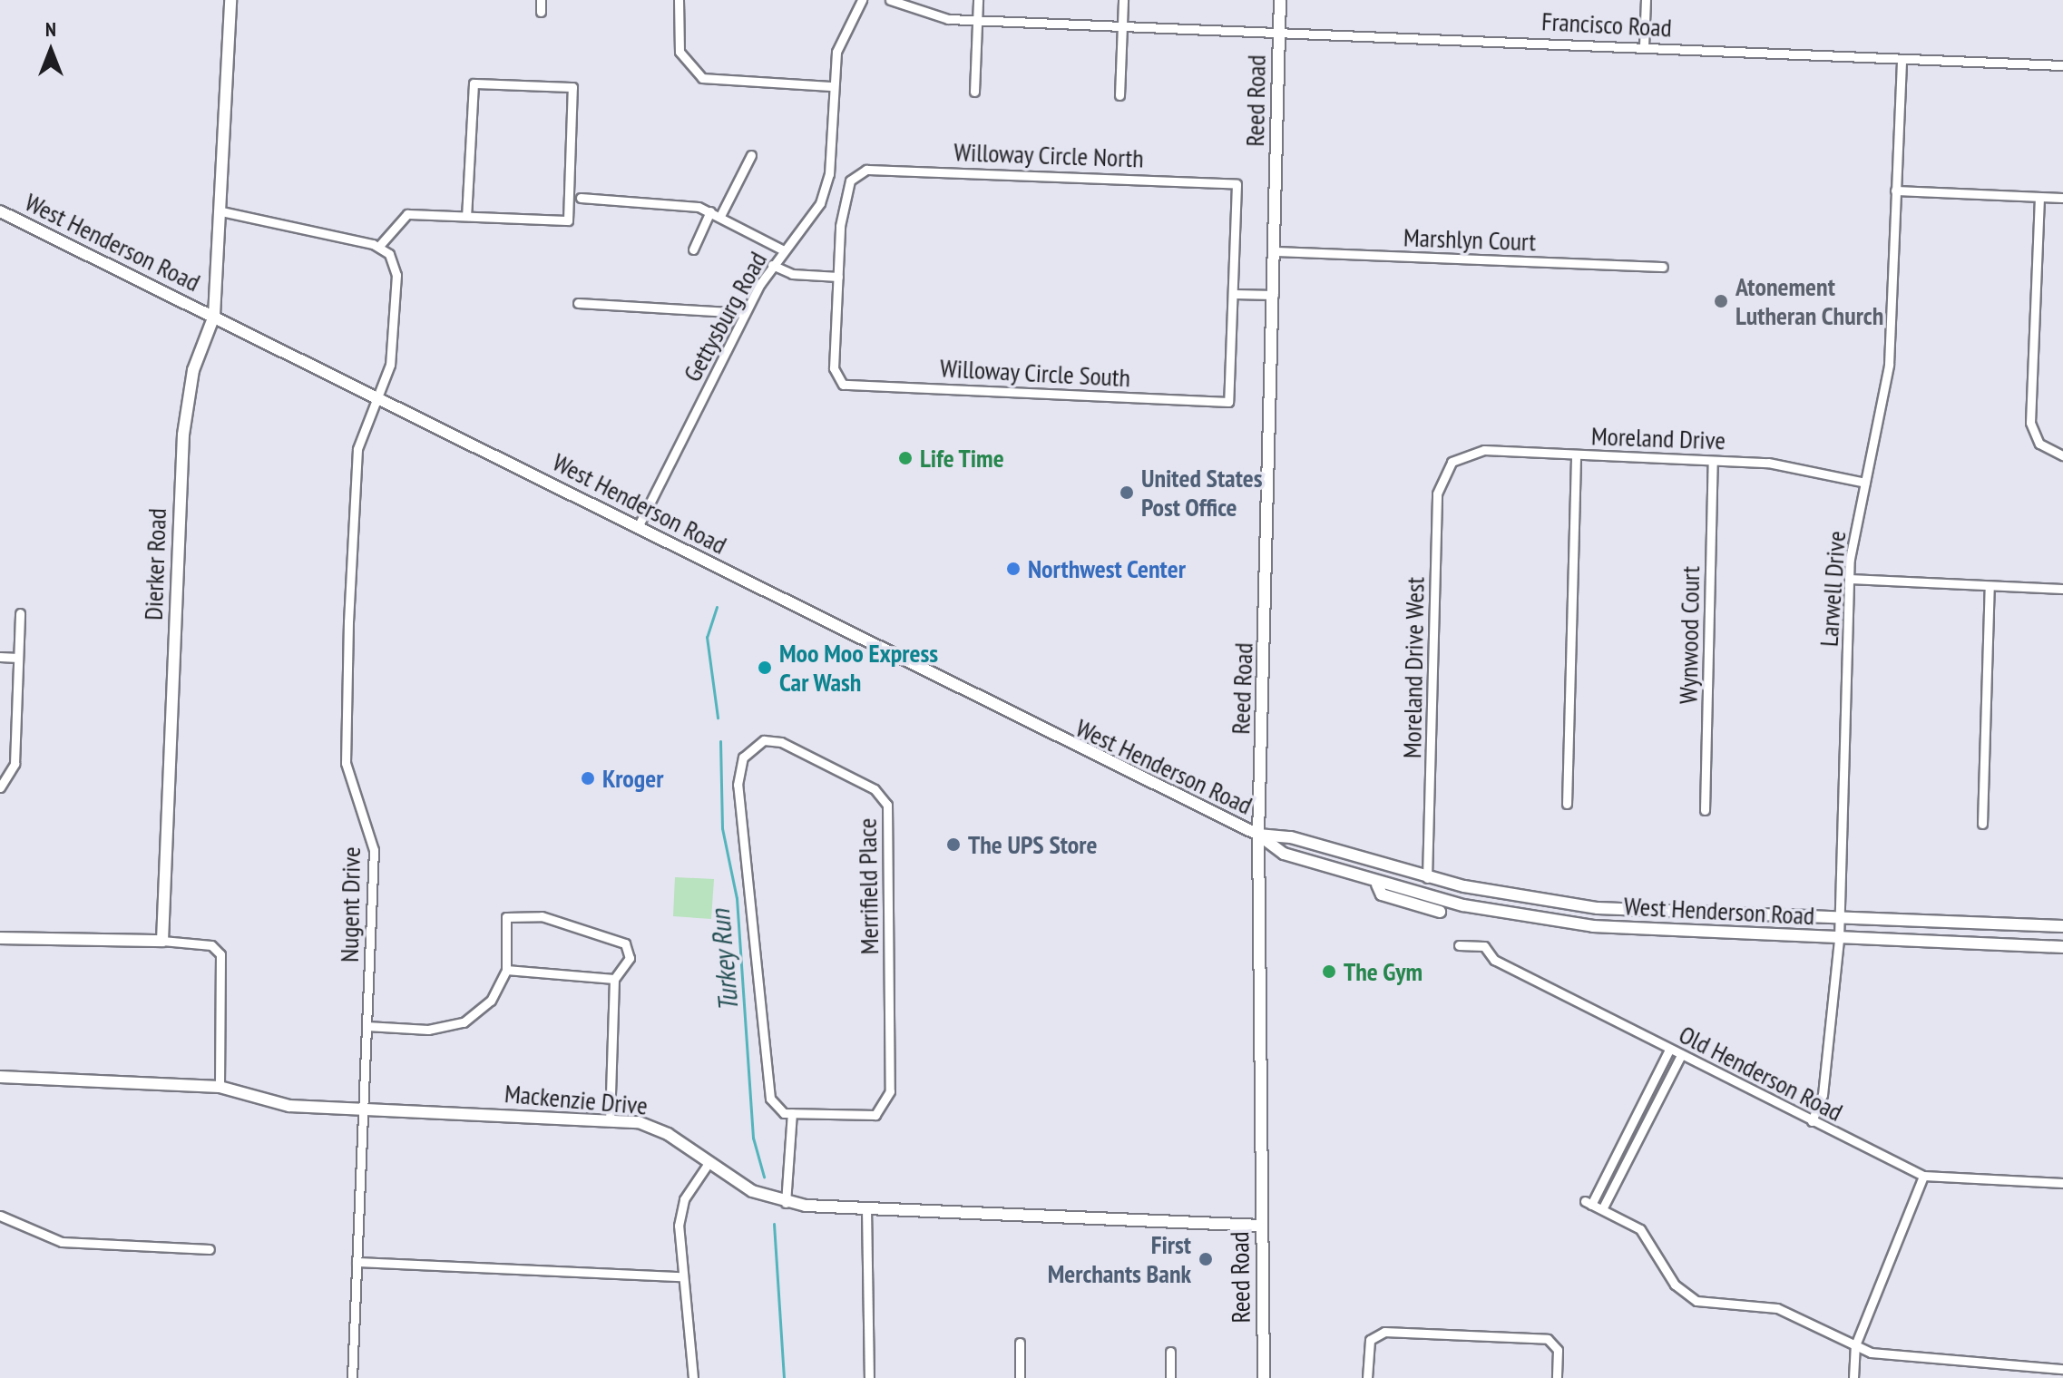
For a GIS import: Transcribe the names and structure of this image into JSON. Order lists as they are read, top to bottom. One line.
{"streets":{"main road":["Reed Road","West Henderson Road","Dierker Road","Mackenzie Drive"],"street":["Francisco Road","Willoway Circle North","Marshlyn Court","Gettysburg Road","Willoway Circle South","Moreland Drive","Larwell Drive","Wynwood Court","Moreland Drive West","Merrifield Place","Nugent Drive","Old Henderson Road"]},"crossings":[["Francisco Road","Reed Road"],["Francisco Road","Larwell Drive"],["Reed Road","Marshlyn Court"],["Reed Road","West Henderson Road"],["Reed Road","Mackenzie Drive"],["Willoway Circle North","Willoway Circle South"],["West Henderson Road","Gettysburg Road"],["West Henderson Road","Dierker Road"],["West Henderson Road","Larwell Drive"],["West Henderson Road","Moreland Drive West"],["West Henderson Road","Nugent Drive"],["Moreland Drive","Larwell Drive"],["Moreland Drive","Wynwood Court"],["Moreland Drive","Moreland Drive West"],["Larwell Drive","Old Henderson Road"],["Nugent Drive","Mackenzie Drive"]],"water":["Turkey Run"],"places":["Atonement Lutheran Church","Life Time","United States Post Office","Northwest Center","Moo Moo Express Car Wash","Kroger","The UPS Store","The Gym","First Merchants Bank"],"north":"top"}
